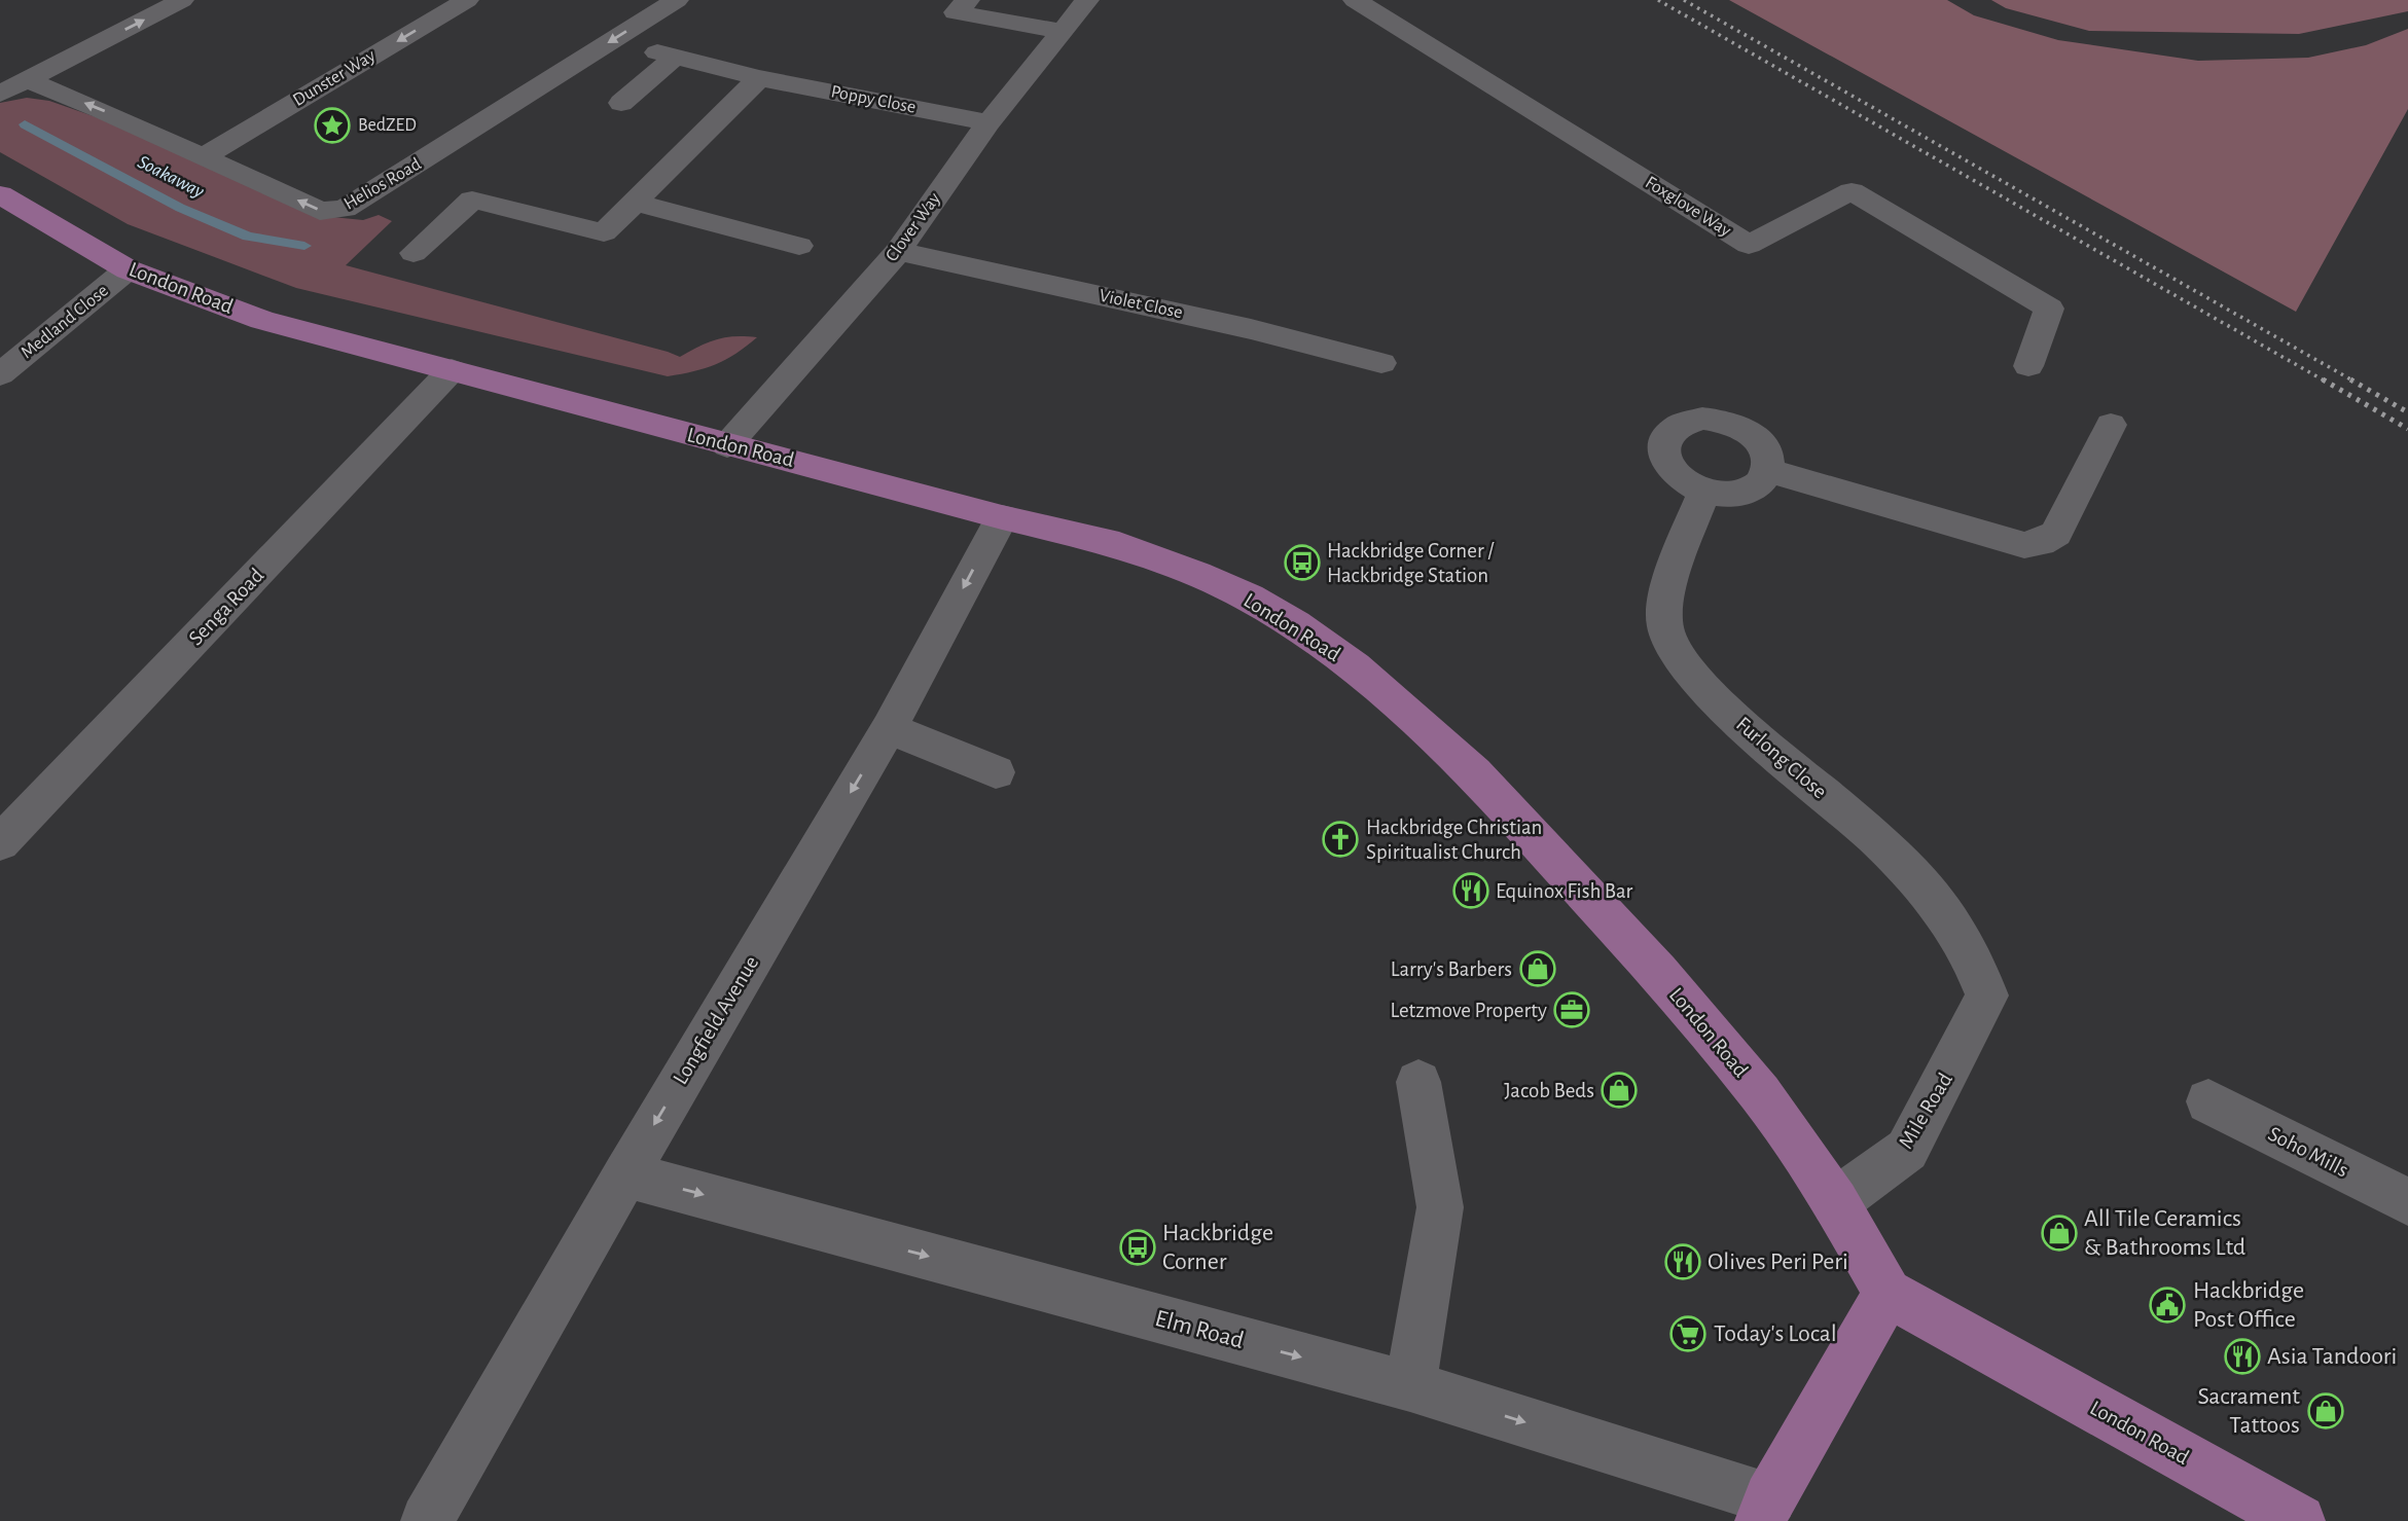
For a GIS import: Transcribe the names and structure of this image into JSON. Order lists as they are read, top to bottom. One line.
{"streets":{"main road":["London Road"],"street":["Dunster Way","Poppy Close","Helios Road","Foxglove Way","Clover Way","Violet Close","Medland Close","Senga Road","Furlong Close","Longfield Avenue","Mile Road","Soho Mills","Elm Road"]},"crossings":[["Dunster Way","Helios Road"],["Poppy Close","Clover Way"],["Clover Way","London Road"],["Clover Way","Violet Close"],["London Road","Medland Close"],["London Road","Senga Road"],["London Road","Longfield Avenue"],["London Road","Mile Road"],["Furlong Close","Mile Road"],["Longfield Avenue","Elm Road"]],"one_way":["Dunster Way","Longfield Avenue","Elm Road"],"water":["Soakaway"],"places":{"place":["BedZED"],"bus stop":["Hackbridge Corner / Hackbridge Station","Hackbridge Corner"],"church":["Hackbridge Christian Spiritualist Church"],"restaurant":["Equinox Fish Bar","Olives Peri Peri","Asia Tandoori"],"shop":["Larry's Barbers","Jacob Beds","All Tile Ceramics & Bathrooms Ltd","Sacrament Tattoos"],"office":["Letzmove Property"],"public building":["Hackbridge Post Office"],"supermarket":["Today's Local"]}}
